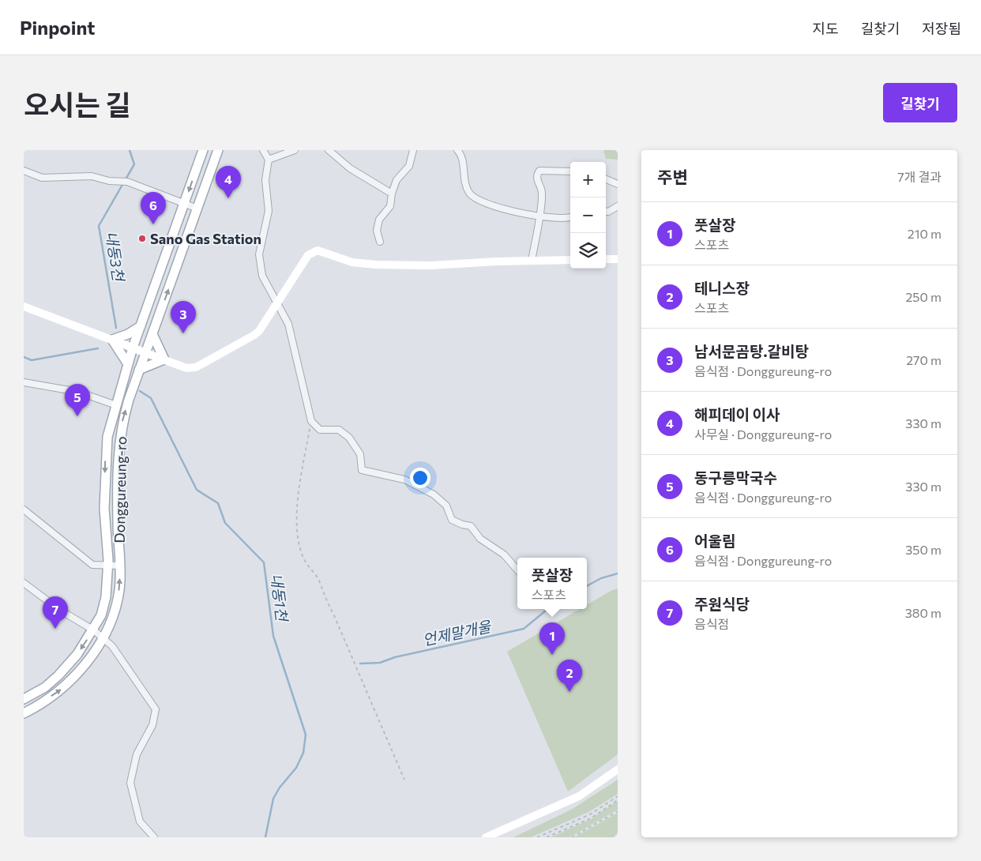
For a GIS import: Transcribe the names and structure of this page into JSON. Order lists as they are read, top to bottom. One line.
{"streets":{"main road":["Donggureung-ro"]},"water":["내동3천","내동1천","언제말개울"],"places":["Sano Gas Station"],"page":{"header":"Pinpoint","nav":["지도","길찾기","저장됨"],"title":"오시는 길","buttons":"길찾기","heading":["주변","7개 결과"],"map_buttons":["+","−"],"pins":["4","6","3","5","7","1","2"],"list":[{"mark":"1","name":"풋살장","note":"스포츠","value":"210 m"},{"mark":"2","name":"테니스장","note":"스포츠","value":"250 m"},{"mark":"3","name":"남서문곰탕.갈비탕","note":"음식점 · Donggureung-ro","value":"270 m"},{"mark":"4","name":"해피데이 이사","note":"사무실 · Donggureung-ro","value":"330 m"},{"mark":"5","name":"동구릉막국수","note":"음식점 · Donggureung-ro","value":"330 m"},{"mark":"6","name":"어울림","note":"음식점 · Donggureung-ro","value":"350 m"},{"mark":"7","name":"주원식당","note":"음식점","value":"380 m"}],"popup":["풋살장","스포츠"]}}
